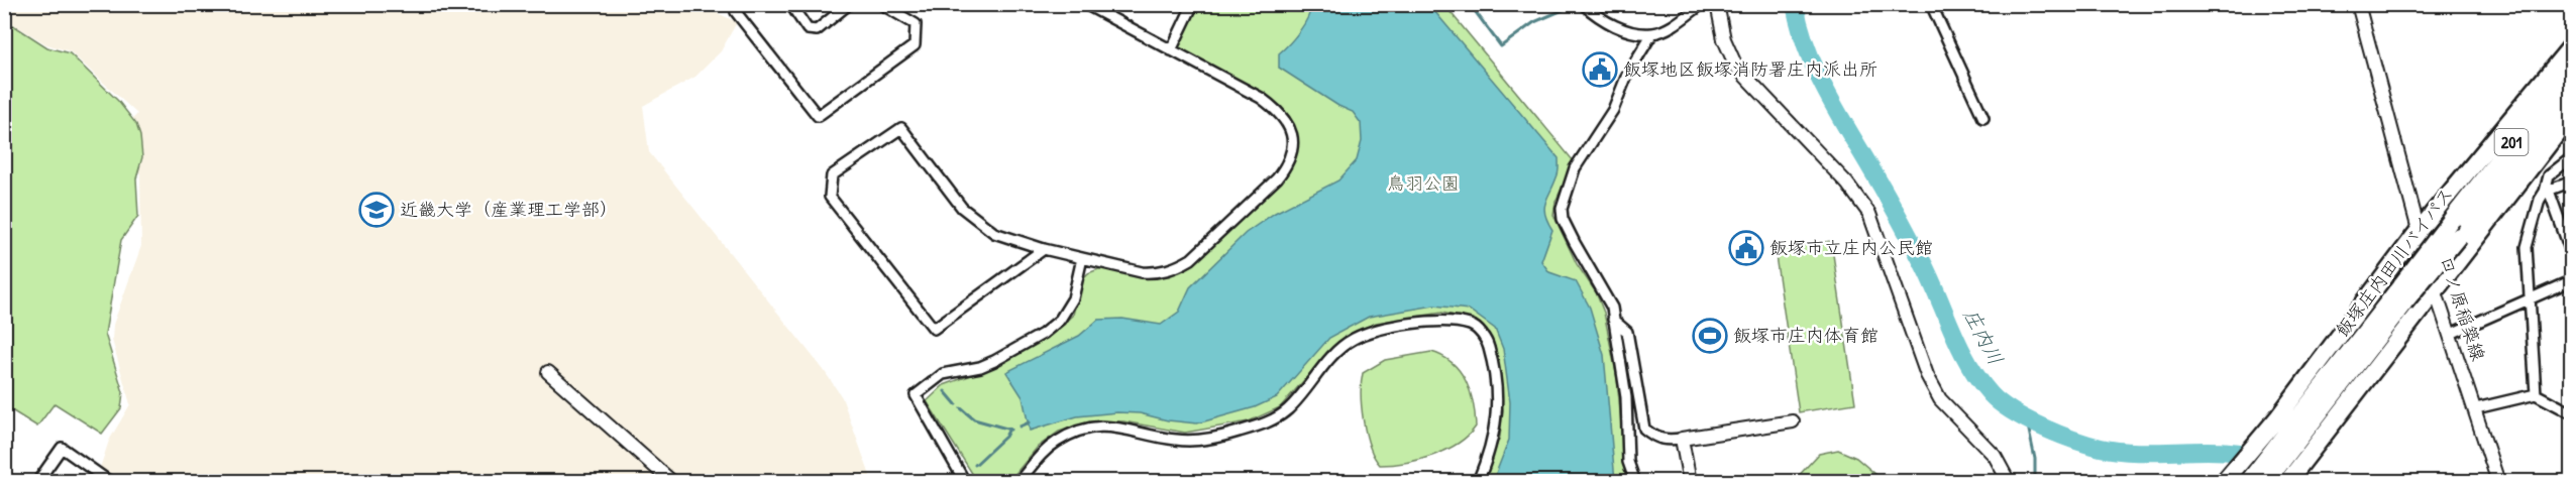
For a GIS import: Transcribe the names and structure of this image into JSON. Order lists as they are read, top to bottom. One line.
{"streets":{"highway":["201","飯塚庄内田川バイパス"],"street":["口ノ原稲築線"]},"water":["庄内川"],"parks":["鳥羽公園"],"places":{"public building":["飯塚地区飯塚消防署庄内派出所","飯塚市立庄内公民館"],"school or university":["近畿大学（産業理工学部）"],"sports":["飯塚市庄内体育館"]}}
